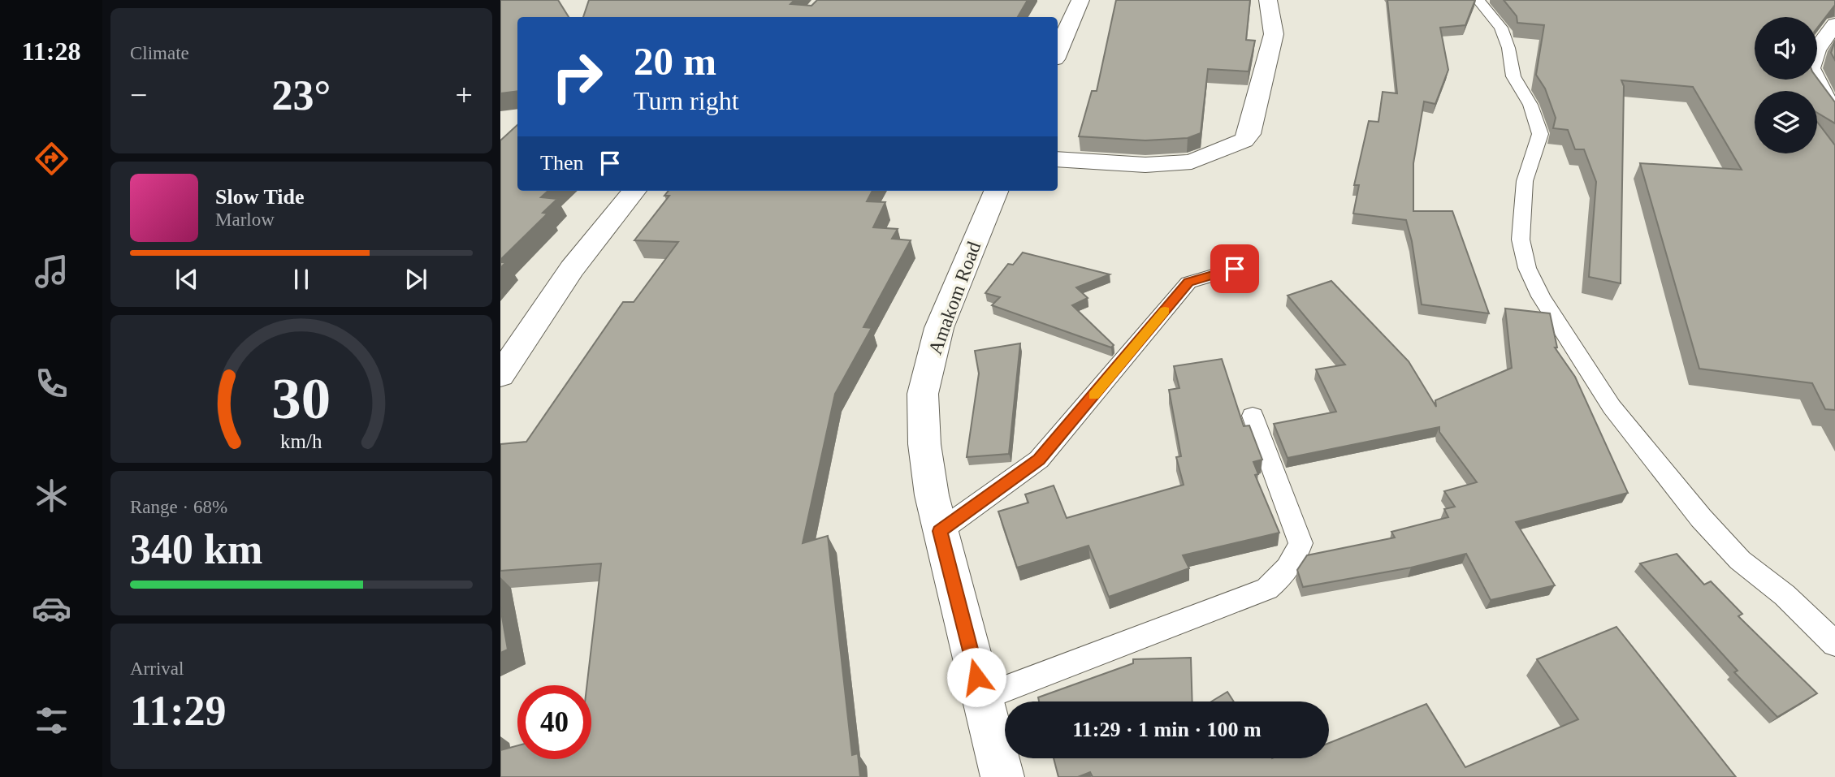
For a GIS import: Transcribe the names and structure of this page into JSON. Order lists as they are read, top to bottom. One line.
{"streets":{"street":["Amakom Road"]},"page":{"tabs":"11:28","tile":["Climate",["Range · 68%","340 km"],["Arrival","11:29"]],"turn":["20 m","Turn right"],"heat":["−","23°","+"],"then":"Then","song":["Slow Tide","Marlow"],"limit":"40","trip":"11:29 · 1 min · 100 m","gauge":["30","km/h"]}}
